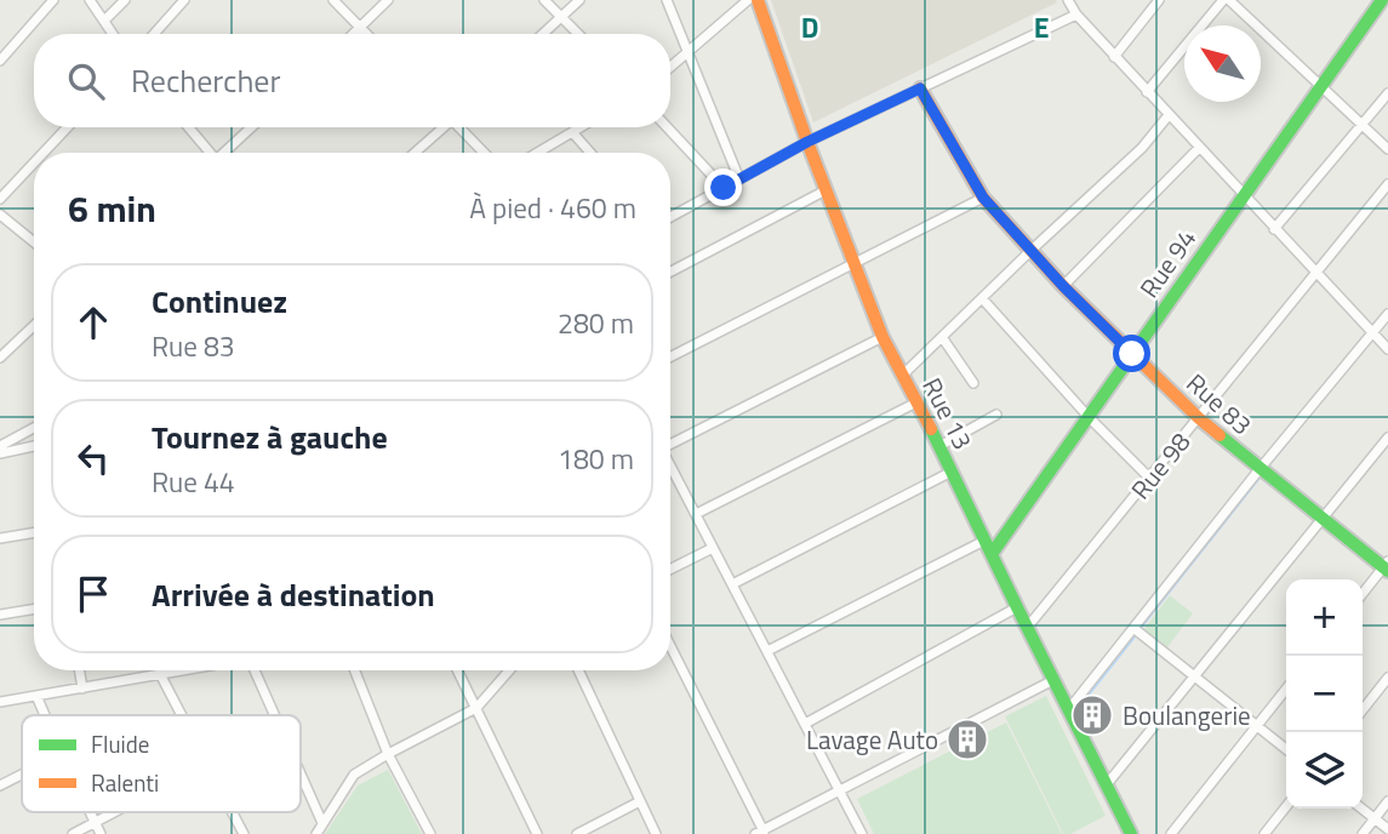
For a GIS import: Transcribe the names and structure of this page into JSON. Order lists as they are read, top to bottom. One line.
{"streets":{"street":["Rue 94","Rue 83","Rue 13","Rue 98"]},"crossings":[["Rue 94","Rue 83"],["Rue 94","Rue 13"],["Rue 83","Rue 98"],["Rue 13","Rue 98"]],"places":{"building":["Boulangerie","Lavage Auto"]},"legend":["Fluide","Ralenti"],"north":"top left","page":{"search":"Rechercher","heading":["6 min","À pied · 460 m"],"list":[["Continuez","Rue 83","280 m"],["Tournez à gauche","Rue 44","180 m"],"Arrivée à destination"],"map_buttons":["+","−"]},"grid":{"columns":["D","E"]}}
